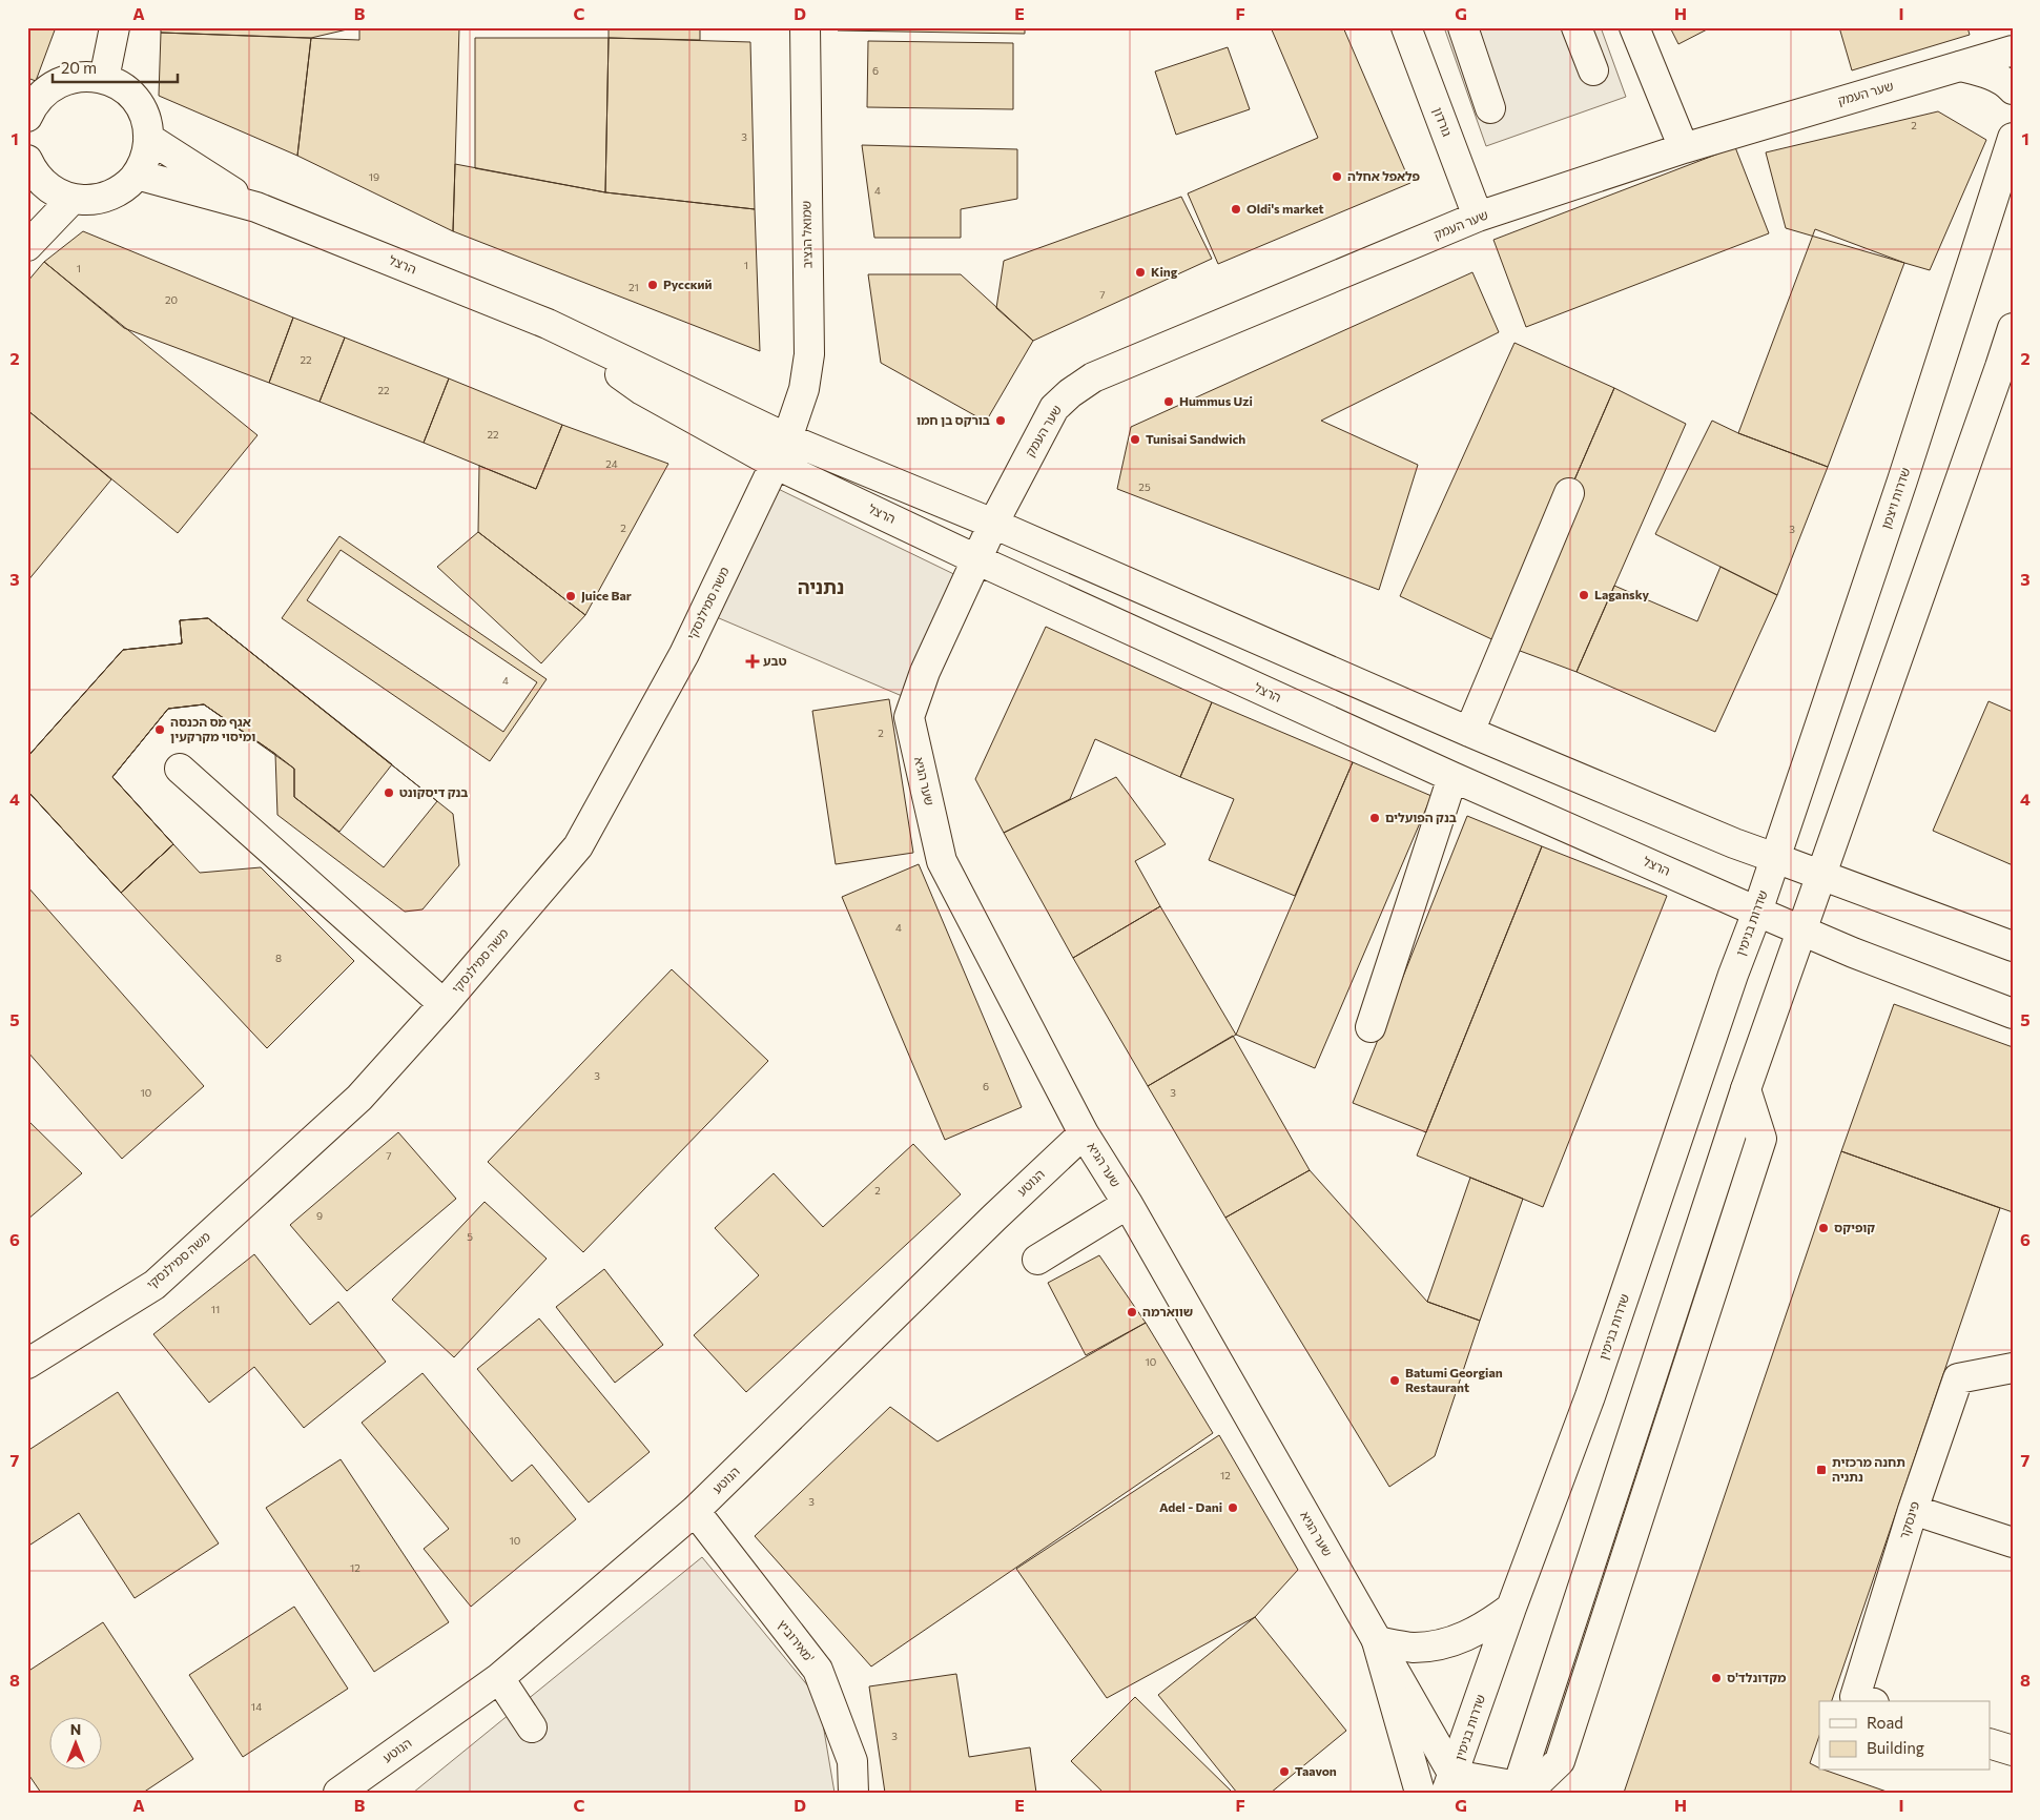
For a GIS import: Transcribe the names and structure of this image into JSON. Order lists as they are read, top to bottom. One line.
{"streets":{"street":["שער העמק","גורדון","שמואל הנציב","הרצל","שדרות ויצמן","משה סמילנסקי","שער הגיא","שדרות בנימין","הנוטע","פינסקר","מאירוביץ'"]},"crossings":[["שער העמק","גורדון"],["שער העמק","הרצל"],["שער העמק","שער הגיא"],["שמואל הנציב","הרצל"],["שמואל הנציב","משה סמילנסקי"],["הרצל","שדרות ויצמן"],["הרצל","משה סמילנסקי"],["הרצל","שער הגיא"],["הרצל","שדרות בנימין"],["שדרות ויצמן","שדרות בנימין"],["שער הגיא","שדרות בנימין"],["שער הגיא","הנוטע"],["הנוטע","מאירוביץ'"]],"districts":["נתניה"],"places":{"other":["פלאפל אחלה","Oldi's market","King","Русский","Hummus Uzi","בורקס בן חמו","Tunisai Sandwich","Lagansky","Juice Bar","אגף מס הכנסה ומיסוי מקרקעין","בנק דיסקונט","בנק הפועלים","קופיקס","שווארמה","Batumi Georgian Restaurant","Adel - Dani","מקדונלד'ס","Taavon"],"health":["טבע"],"transit":["תחנה מרכזית נתניה"]},"house_numbers":["6","2","3","19","4","1","1","21","7","20","22","22","22","24","25","2","3","4","2","4","8","3","6","10","3","7","2","9","5","11","10","12","3","10","12","14","3"],"legend":["Road","Building"],"scale_bar":"20 m","north":"top","grid":{"columns":["A","B","C","D","E","F","G","H","I"],"rows":["1","2","3","4","5","6","7","8"]}}
